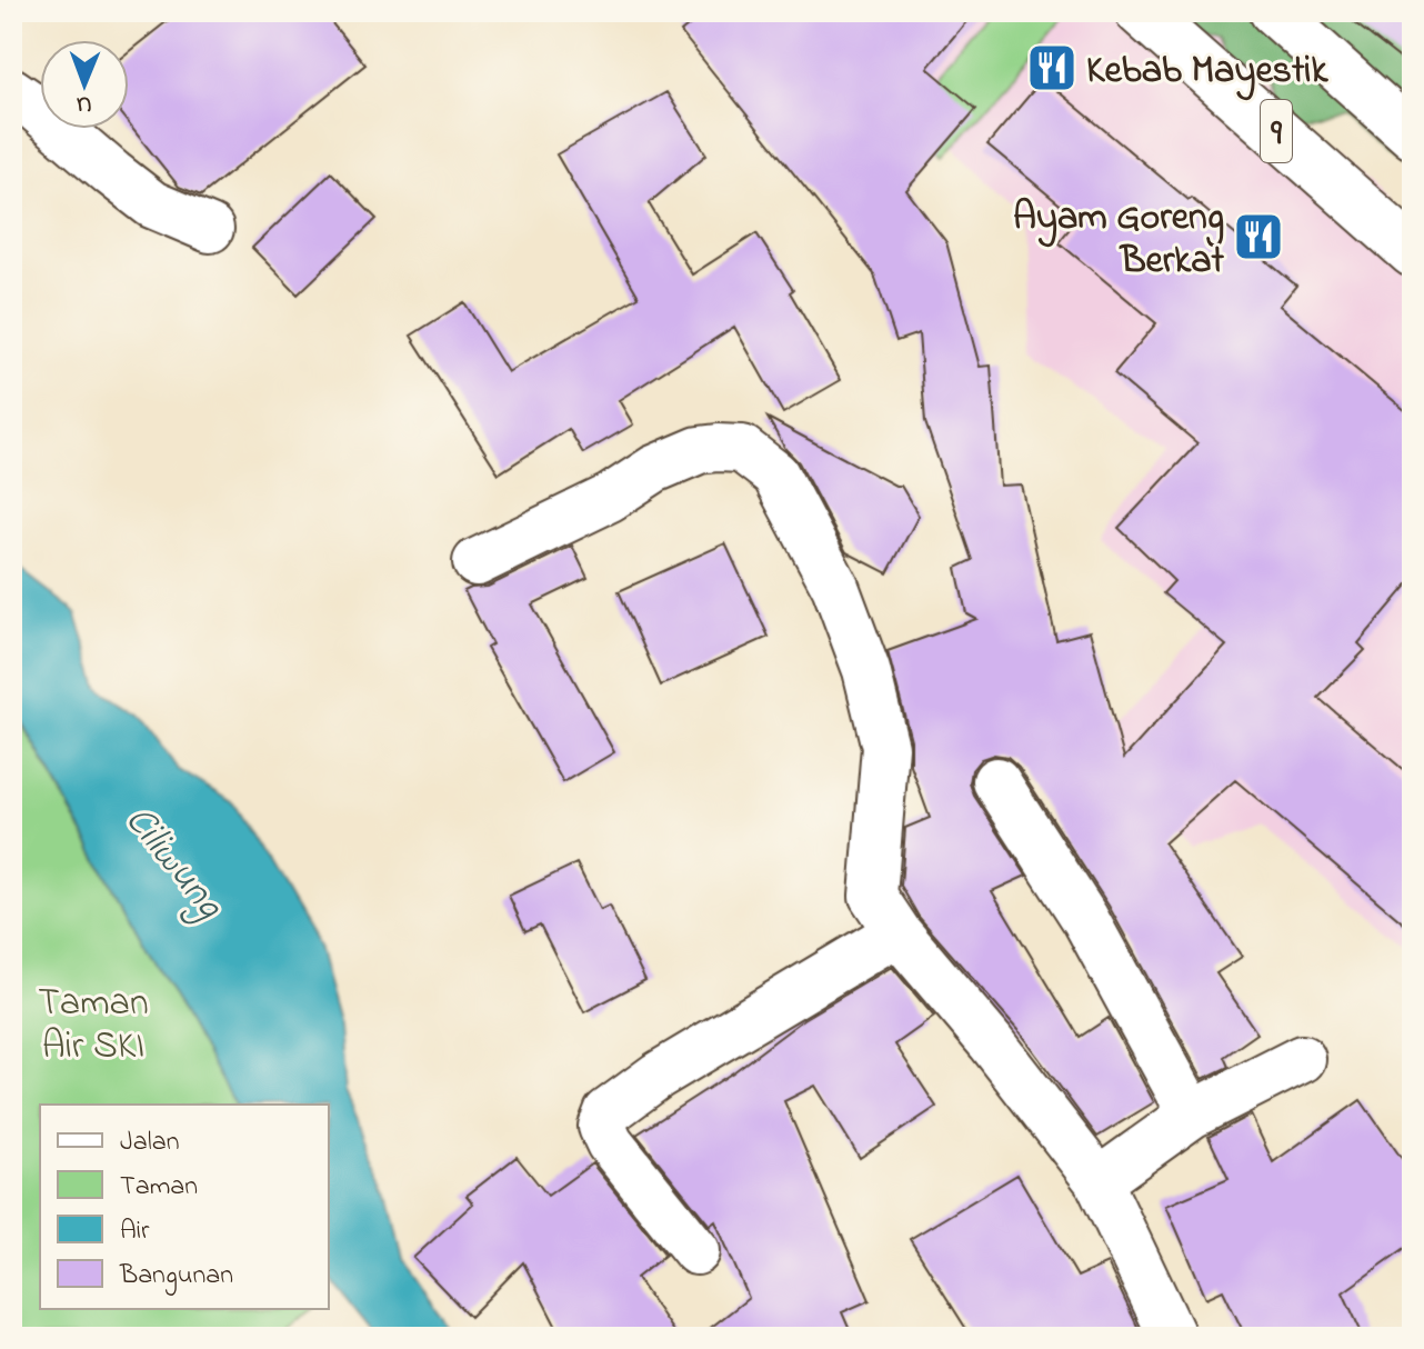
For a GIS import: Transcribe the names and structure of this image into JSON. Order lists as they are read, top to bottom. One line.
{"streets":{"highway":["9"]},"water":["Ciliwung"],"parks":["Taman Air SKI"],"places":{"restaurant":["Kebab Mayestik","Ayam Goreng Berkat"]},"legend":["Jalan","Taman","Air","Bangunan"],"north":"bottom"}
